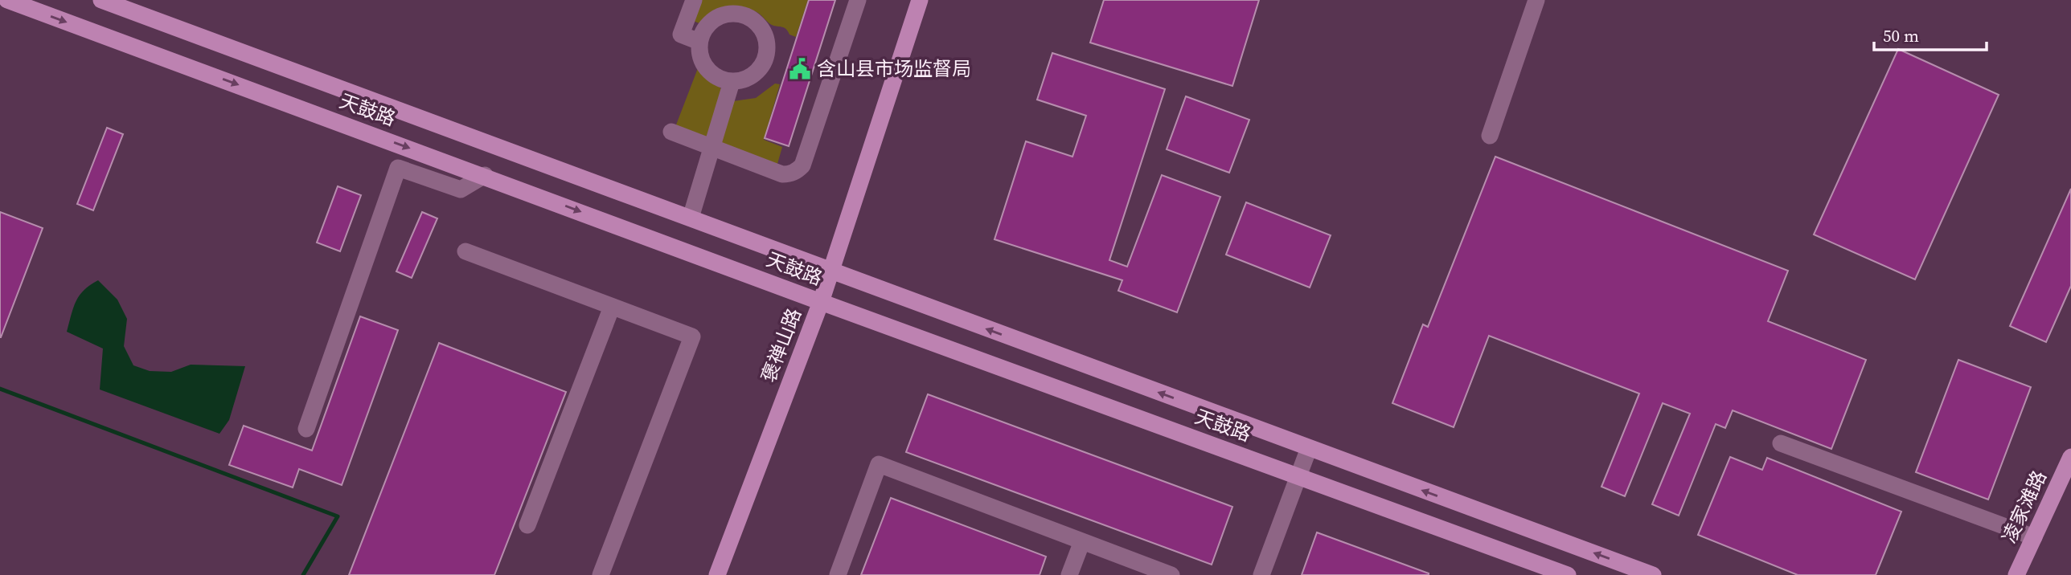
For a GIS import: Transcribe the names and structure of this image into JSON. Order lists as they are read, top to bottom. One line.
{"streets":{"main road":["天鼓路","褒禅山路","凌家滩路"]},"crossings":[["天鼓路","褒禅山路"]],"places":{"public building":["含山县市场监督局"]},"scale_bar":"50 m"}
